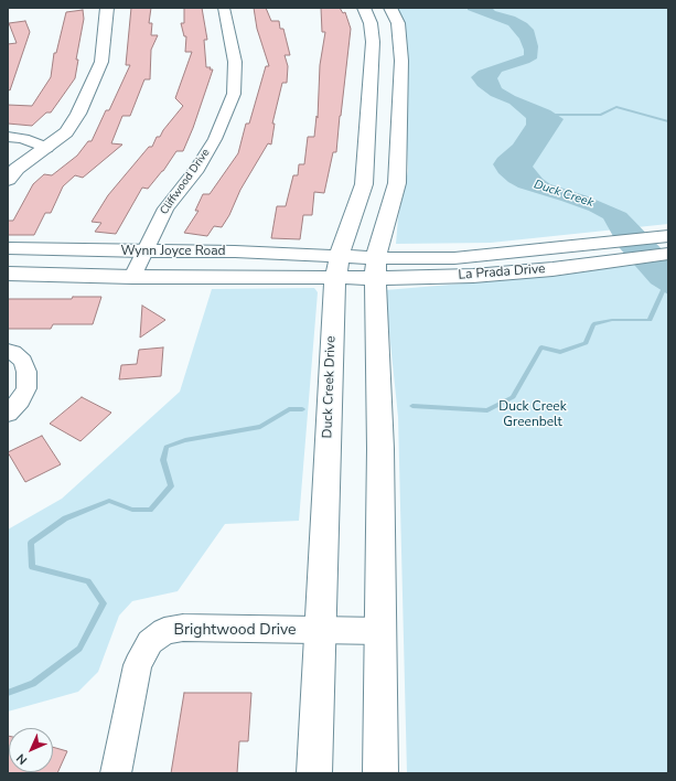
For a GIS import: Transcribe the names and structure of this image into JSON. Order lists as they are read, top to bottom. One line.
{"streets":{"main road":["Wynn Joyce Road","La Prada Drive","Duck Creek Drive"],"street":["Cliffwood Drive","Brightwood Drive"]},"crossings":[["Cliffwood Drive","Wynn Joyce Road"],["Wynn Joyce Road","La Prada Drive"],["Wynn Joyce Road","Duck Creek Drive"],["La Prada Drive","Duck Creek Drive"],["Duck Creek Drive","Brightwood Drive"]],"water":["Duck Creek"],"parks":["Duck Creek Greenbelt"],"north":"bottom left"}
